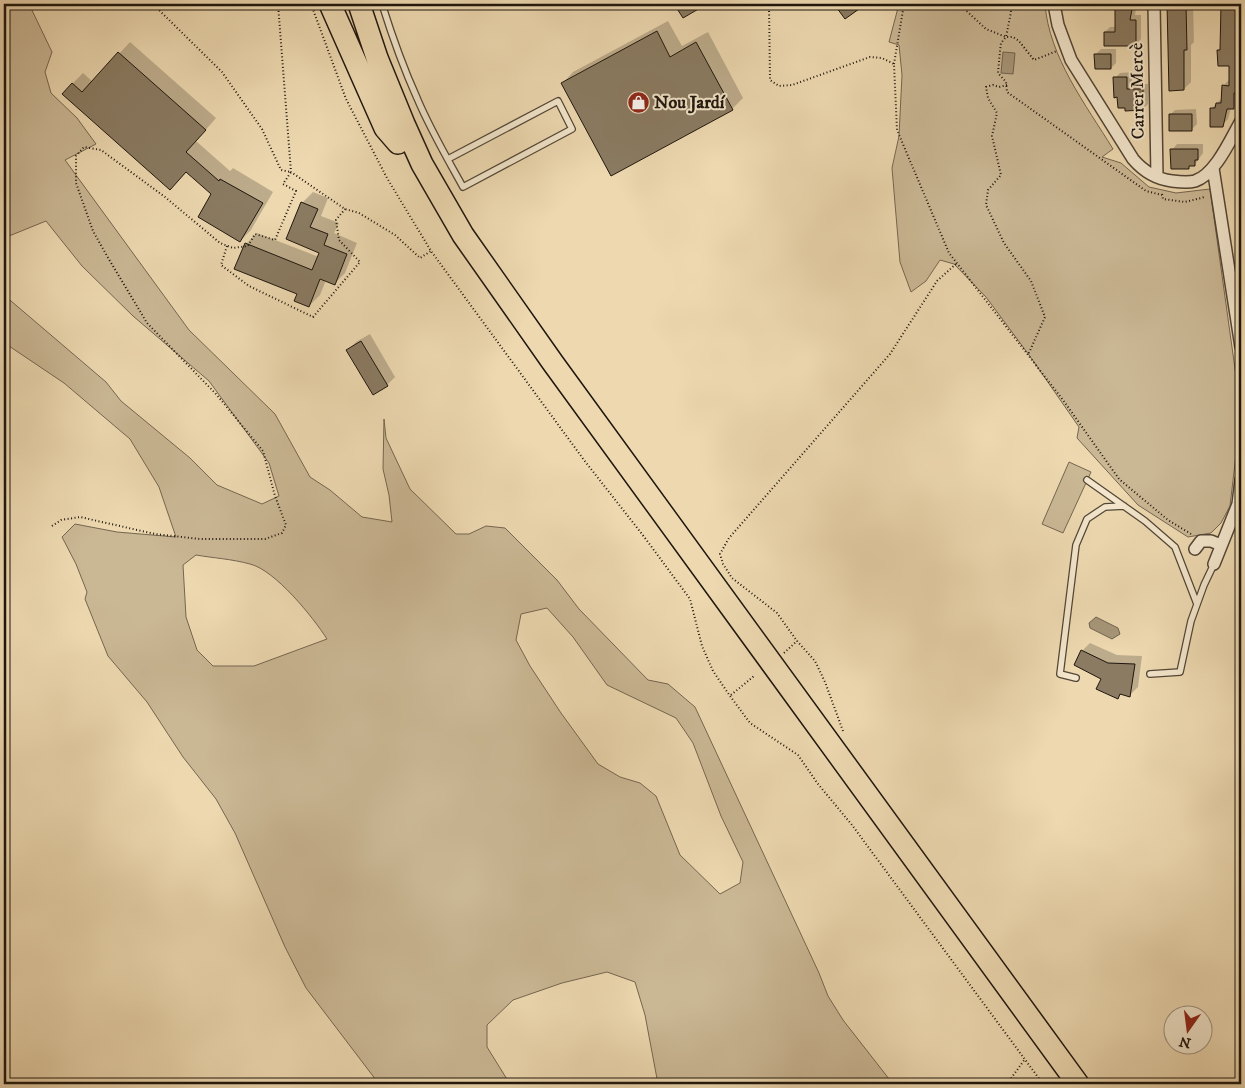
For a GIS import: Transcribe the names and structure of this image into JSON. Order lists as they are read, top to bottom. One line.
{"streets":{"street":["Carrer Mercè"]},"places":{"shop":["Nou Jardí"]},"north":"bottom"}
